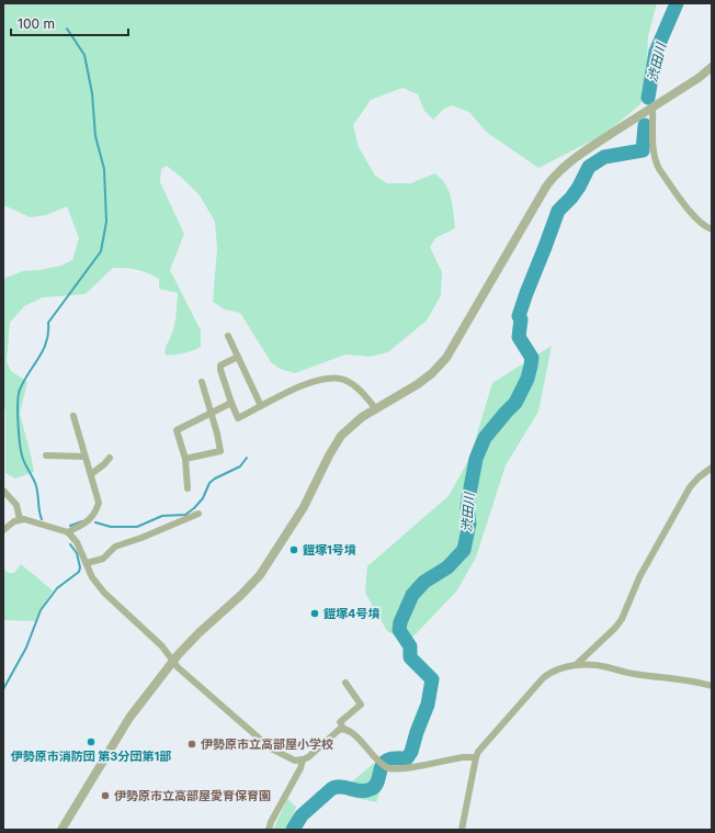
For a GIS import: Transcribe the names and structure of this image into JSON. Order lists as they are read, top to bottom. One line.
{"water":["渋田川"],"places":["鎧塚1号墳","鎧塚4号墳","伊勢原市消防団 第3分団第1部","伊勢原市立高部屋小学校","伊勢原市立高部屋愛育保育園"],"scale_bar":"100 m"}
